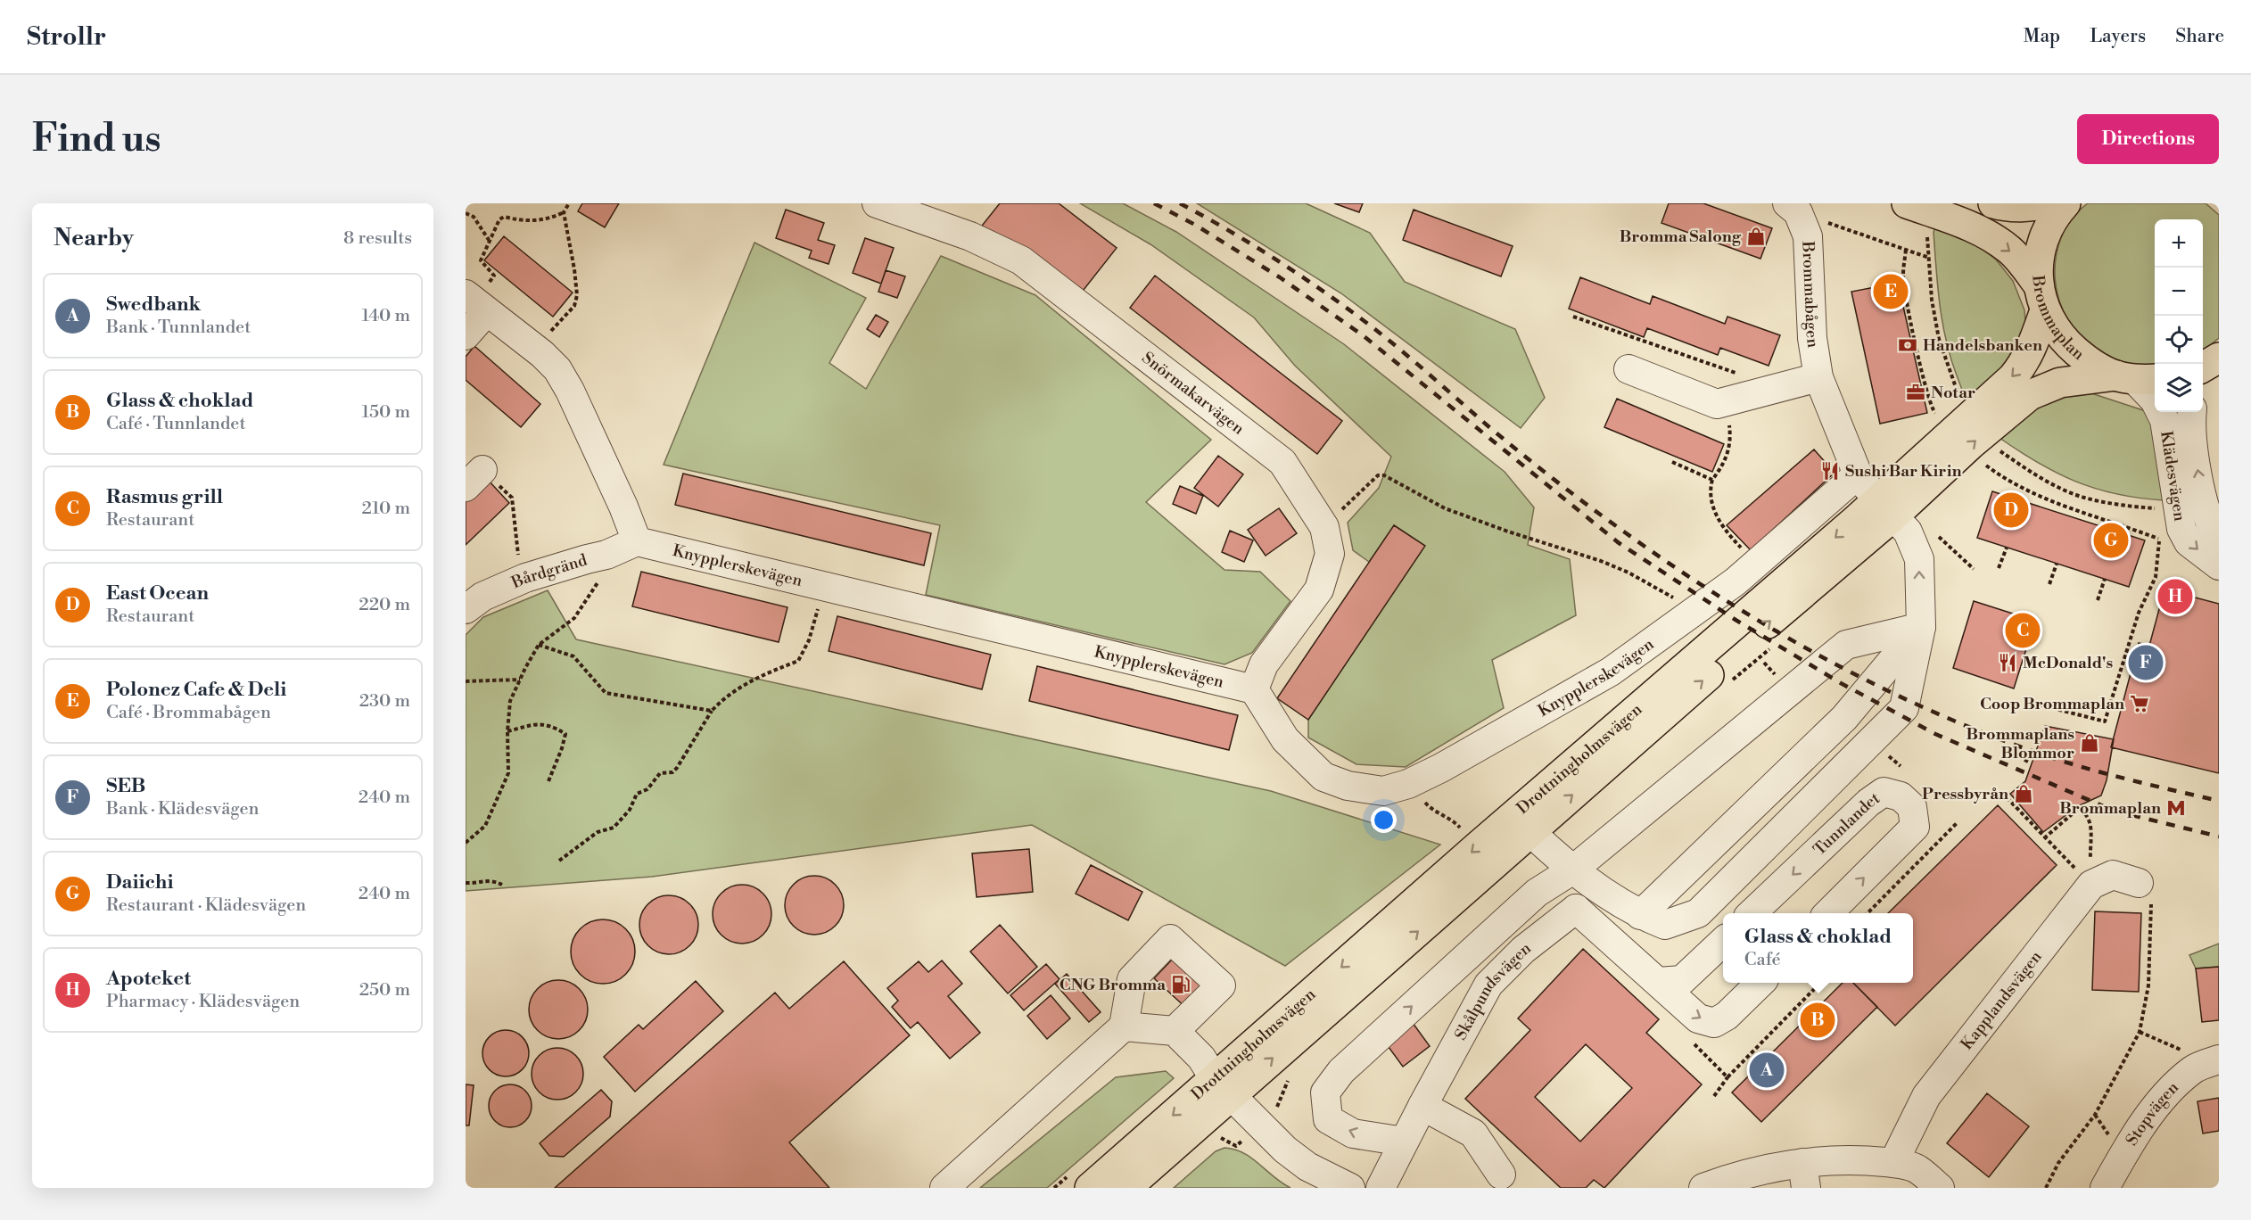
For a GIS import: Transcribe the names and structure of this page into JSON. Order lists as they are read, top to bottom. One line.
{"streets":{"main road":["Brommaplan","Drottningholmsvägen"],"street":["Brommabågen","Snörmakarvägen","Klädesvägen","Knypplerskevägen","Bårdgränd","Tunnlandet","Skålpundsvägen","Kapplandsvägen","Stopvägen"]},"crossings":[["Brommabågen","Knypplerskevägen"],["Brommabågen","Drottningholmsvägen"],["Brommaplan","Klädesvägen"],["Brommaplan","Drottningholmsvägen"],["Snörmakarvägen","Knypplerskevägen"],["Klädesvägen","Drottningholmsvägen"],["Knypplerskevägen","Bårdgränd"]],"places":{"shop":["Bromma Salong","Brommaplans Blommor","Pressbyrån"],"bank":["Handelsbanken"],"office":["Notar"],"restaurant":["Sushi Bar Kirin","McDonald's"],"supermarket":["Coop Brommaplan"],"metro station":["Brommaplan"],"fuel station":["CNG Bromma"]},"page":{"header":"Strollr","nav":["Map","Layers","Share"],"buttons":"Directions","title":"Find us","heading":["Nearby","8 results"],"map_buttons":["+","−"],"pins":["E","D","G","H","C","F","B","A"],"list":[{"mark":"A","name":"Swedbank","note":"Bank · Tunnlandet","value":"140 m"},{"mark":"B","name":"Glass & choklad","note":"Café · Tunnlandet","value":"150 m"},{"mark":"C","name":"Rasmus grill","note":"Restaurant","value":"210 m"},{"mark":"D","name":"East Ocean","note":"Restaurant","value":"220 m"},{"mark":"E","name":"Polonez Cafe & Deli","note":"Café · Brommabågen","value":"230 m"},{"mark":"F","name":"SEB","note":"Bank · Klädesvägen","value":"240 m"},{"mark":"G","name":"Daiichi","note":"Restaurant · Klädesvägen","value":"240 m"},{"mark":"H","name":"Apoteket","note":"Pharmacy · Klädesvägen","value":"250 m"}],"popup":["Glass & choklad","Café"]}}
